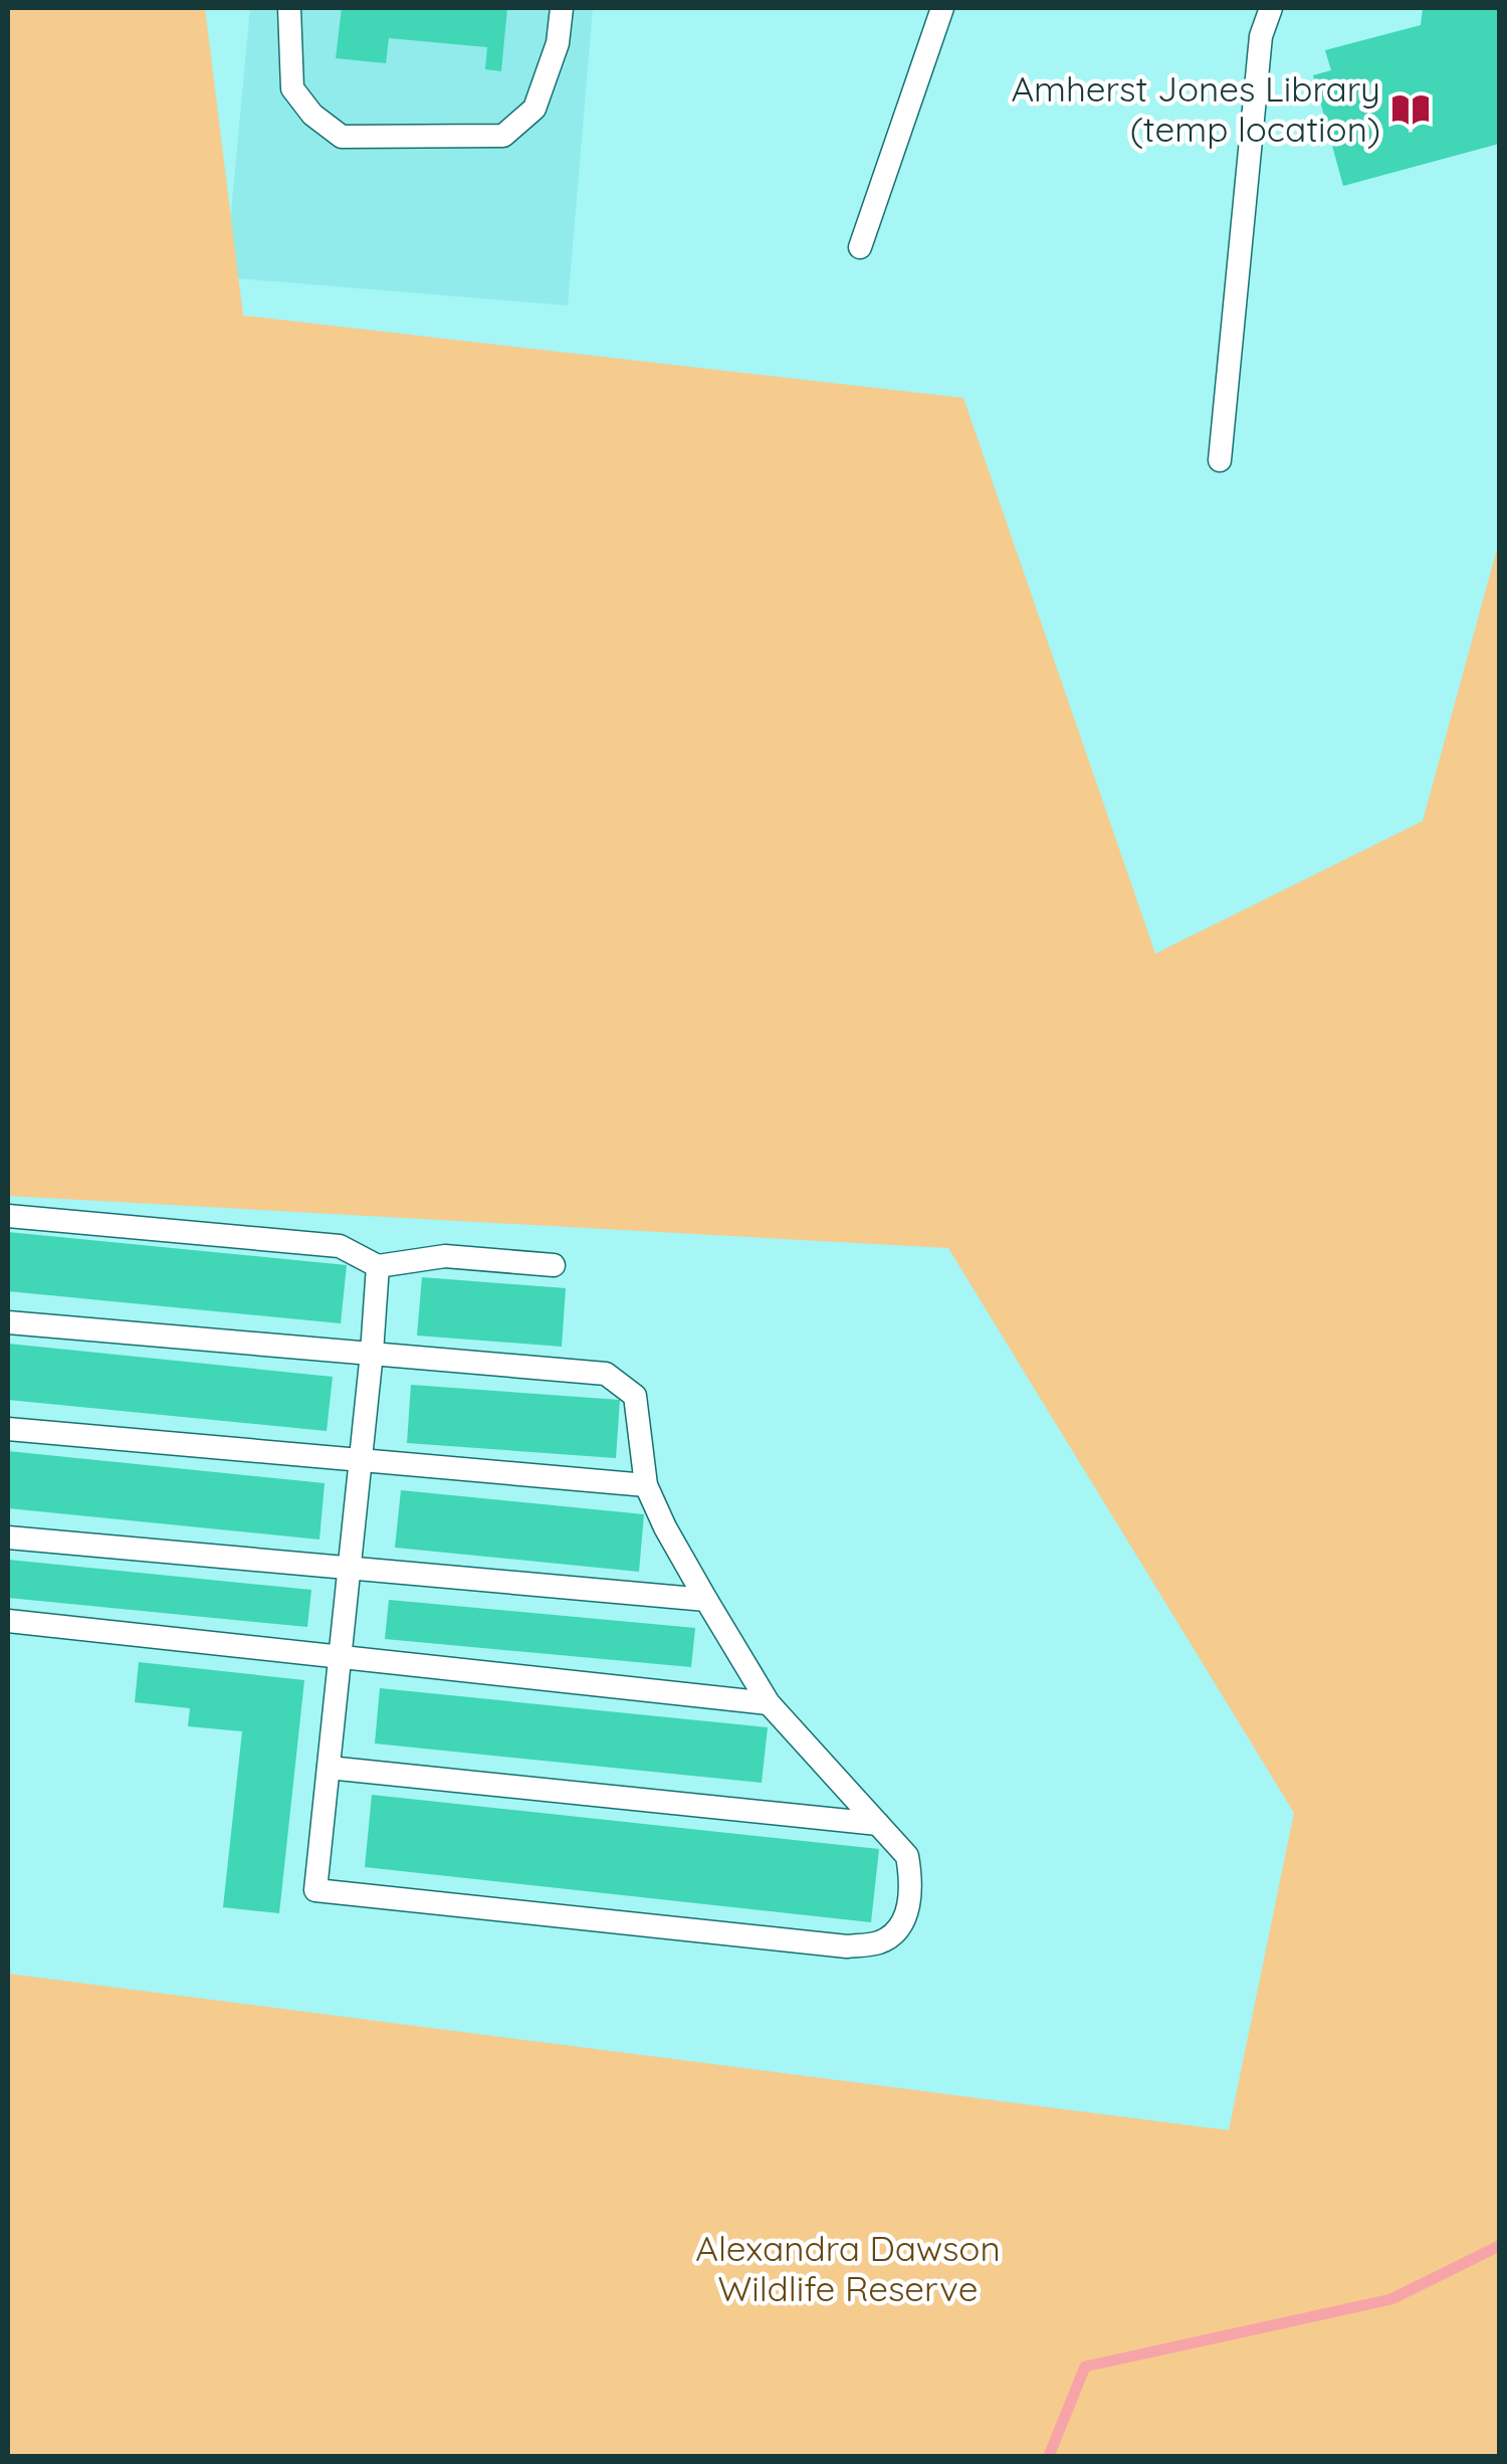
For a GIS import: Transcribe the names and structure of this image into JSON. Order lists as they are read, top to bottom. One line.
{"parks":["Alexandra Dawson Wildlife Reserve"],"places":{"library":["Amherst Jones Library (temp location)"]}}
